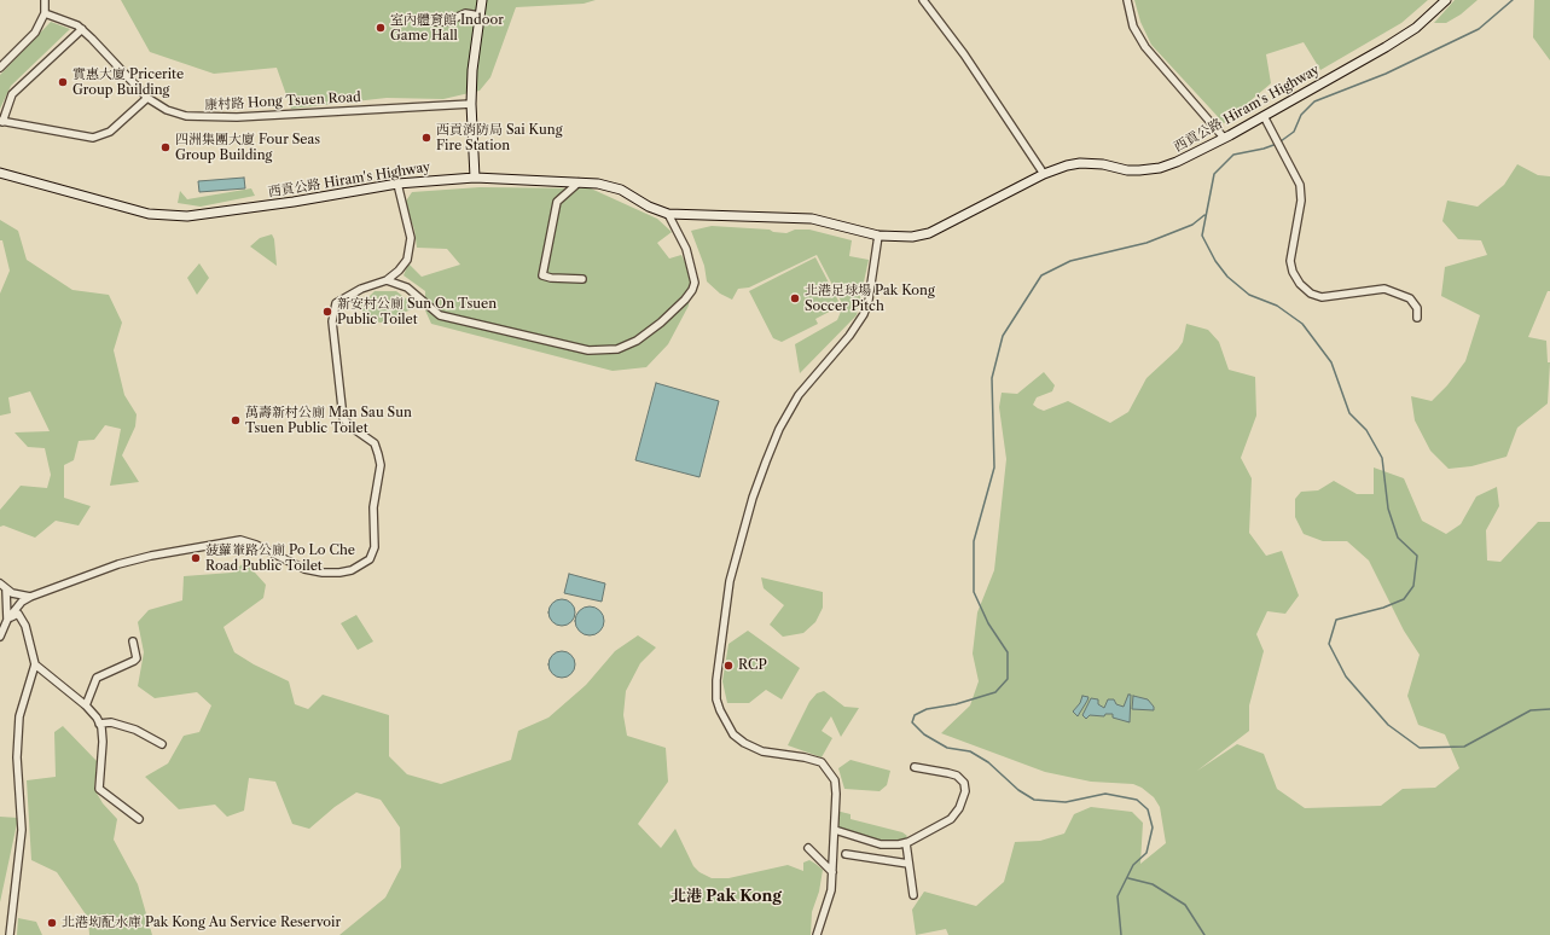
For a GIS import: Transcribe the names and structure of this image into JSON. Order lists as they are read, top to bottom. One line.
{"streets":{"main road":["西貢公路 Hiram's Highway"],"street":["康村路 Hong Tsuen Road"]},"districts":["北港 Pak Kong"],"places":["室內體育館 Indoor Game Hall","實惠大廈 Pricerite Group Building","西貢消防局 Sai Kung Fire Station","四洲集團大廈 Four Seas Group Building","北港足球場 Pak Kong Soccer Pitch","新安村公廁 Sun On Tsuen Public Toilet","萬壽新村公廁 Man Sau Sun Tsuen Public Toilet","菠蘿輋路公廁 Po Lo Che Road Public Toilet","RCP","北港㘭配水庫 Pak Kong Au Service Reservoir"]}
